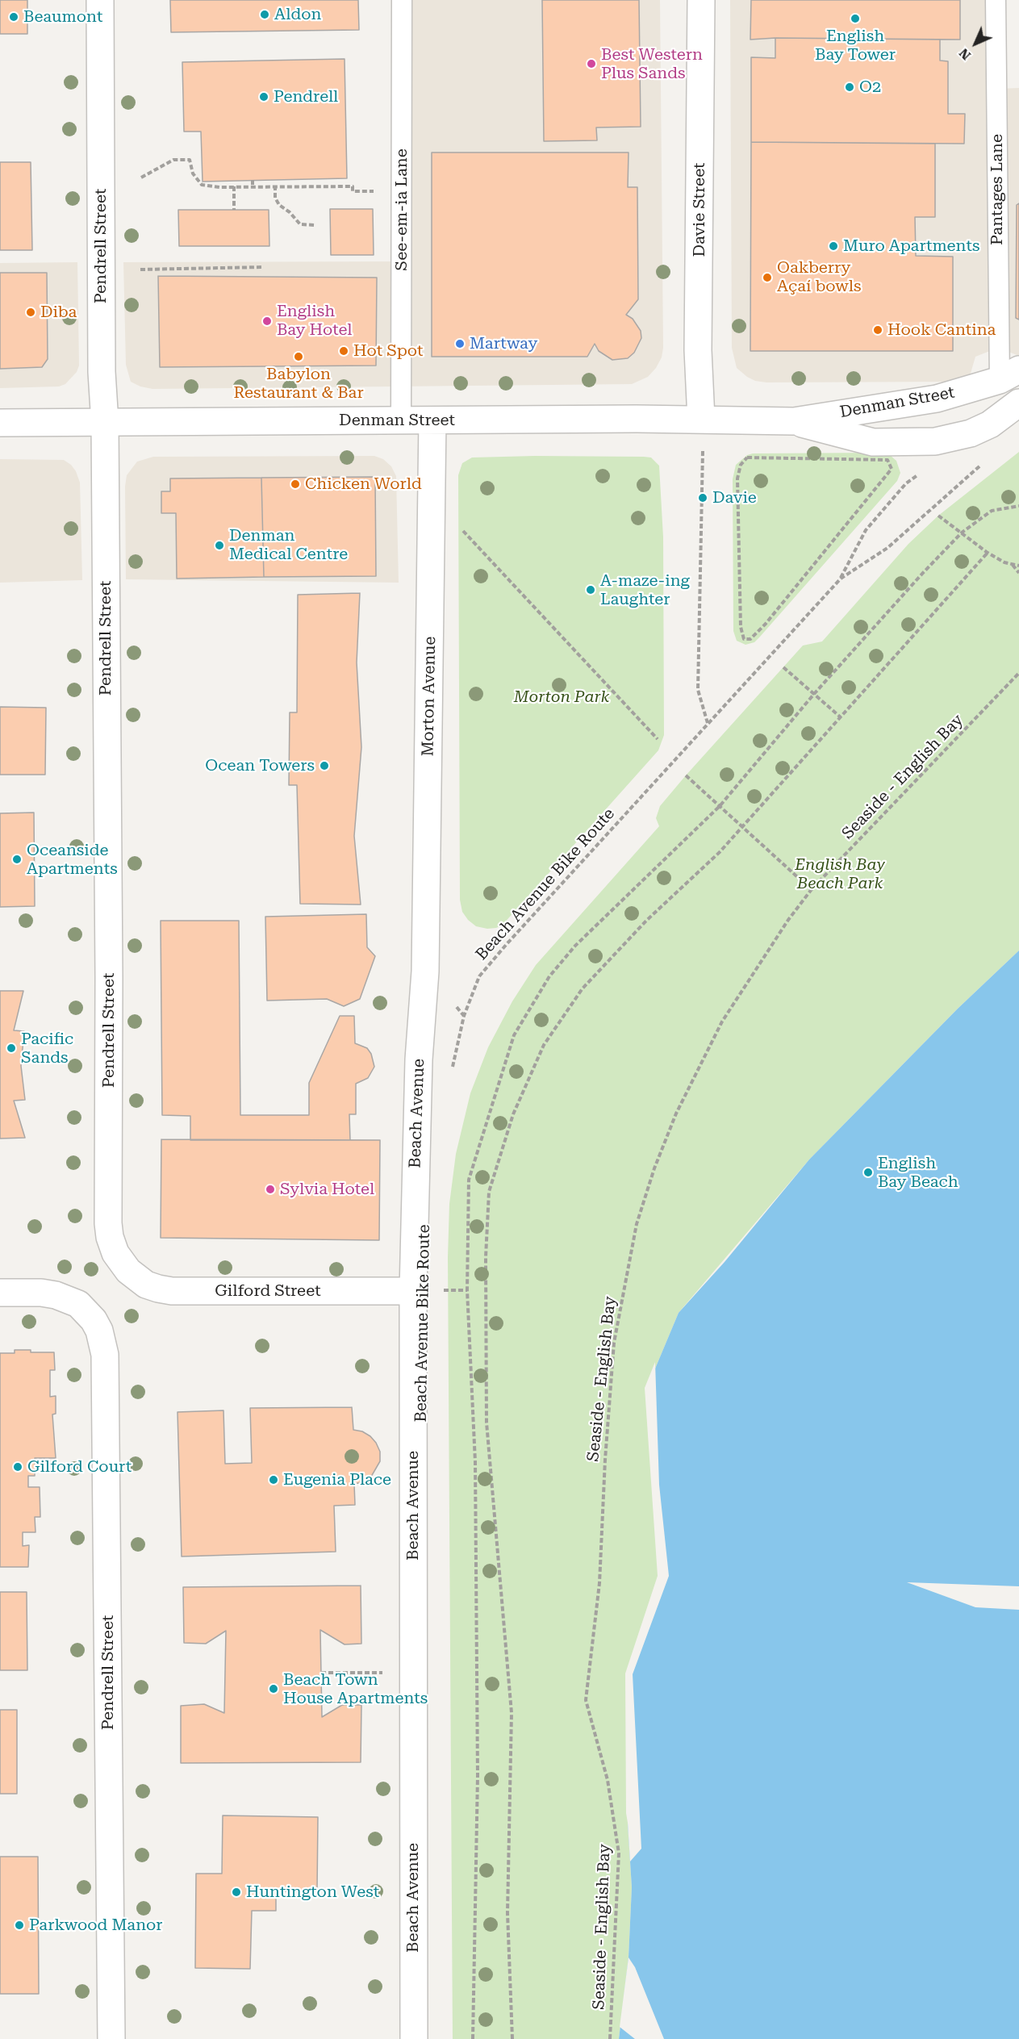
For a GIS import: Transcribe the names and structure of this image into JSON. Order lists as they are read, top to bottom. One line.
{"streets":{"street":["Davie Street","Pendrell Street","Denman Street","Morton Avenue","Beach Avenue","Gilford Street"],"lane":["Pantages Lane","See-em-ia Lane"],"path":["Seaside - English Bay","Beach Avenue Bike Route"]},"crossings":[["Pantages Lane","Denman Street"],["See-em-ia Lane","Denman Street"],["Davie Street","Denman Street"],["Pendrell Street","Denman Street"],["Pendrell Street","Gilford Street"],["Denman Street","Morton Avenue"],["Morton Avenue","Beach Avenue"],["Beach Avenue","Gilford Street"]],"parks":["Morton Park","English Bay Beach Park"],"places":["Aldon","Beaumont","English Bay Tower","Best Western Plus Sands","O2","Pendrell","Muro Apartments","Oakberry Açaí bowls","Diba","English Bay Hotel","Hook Cantina","Martway","Hot Spot","Babylon Restaurant & Bar","Chicken World","Davie","Denman Medical Centre","A-maze-ing Laughter","Ocean Towers","Oceanside Apartments","Pacific Sands","English Bay Beach","Sylvia Hotel","Gilford Court","Eugenia Place","Beach Town House Apartments","Huntington West","Parkwood Manor"],"north":"bottom left"}
